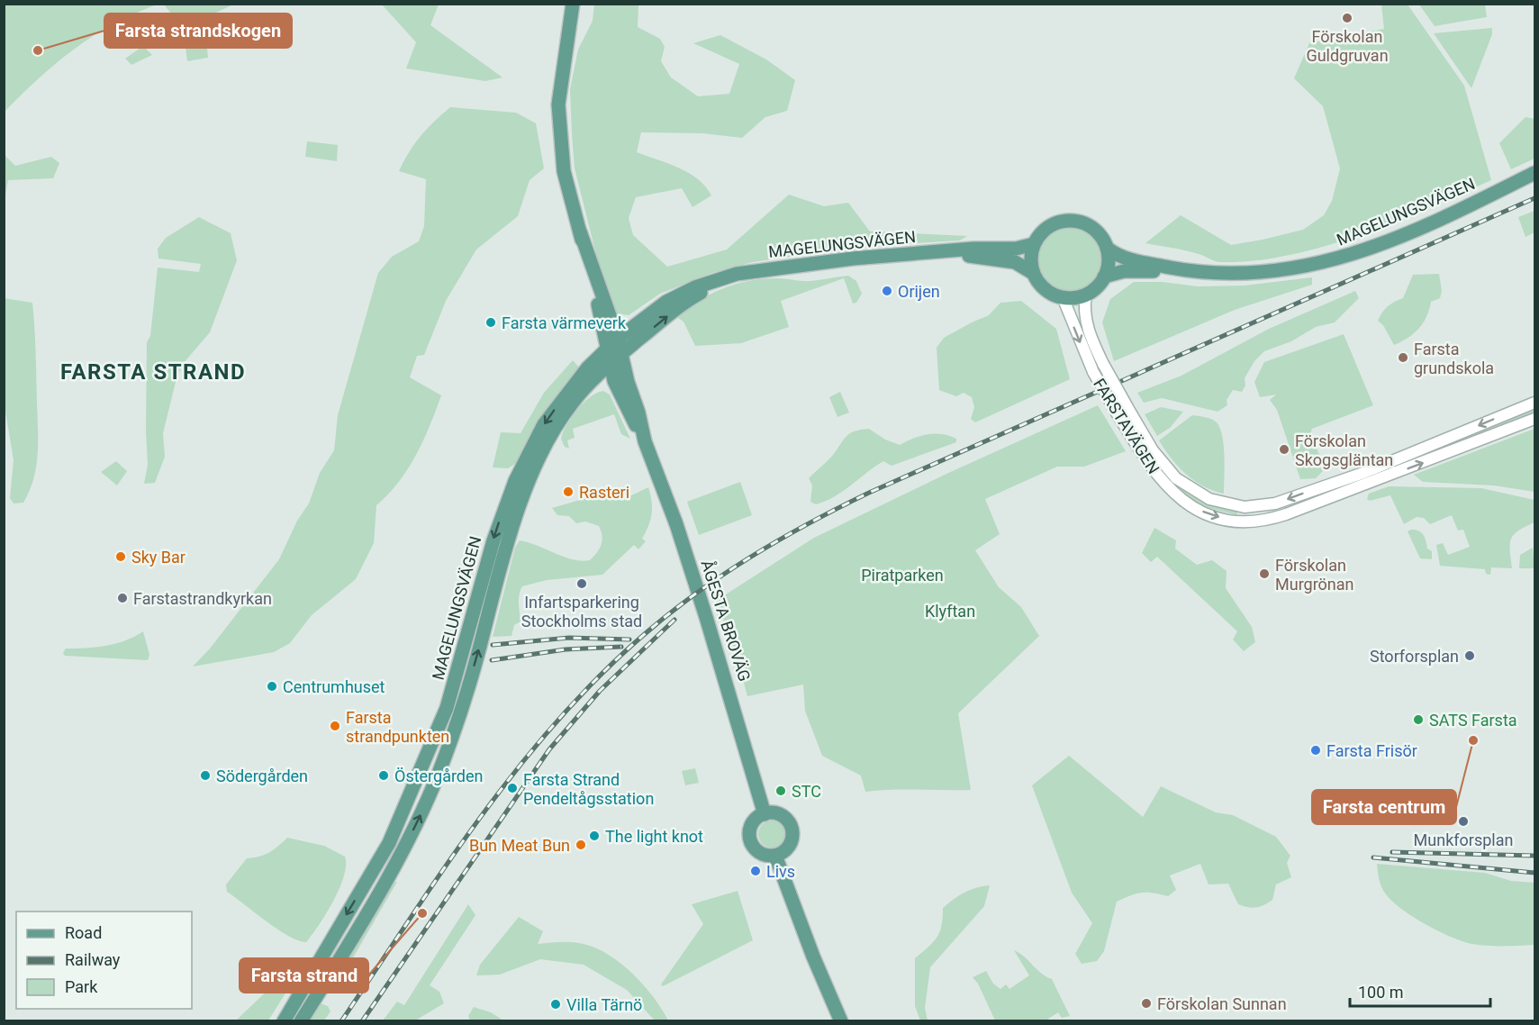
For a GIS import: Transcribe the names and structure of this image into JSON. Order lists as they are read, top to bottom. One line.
{"streets":{"main road":["MAGELUNGSVÄGEN","ÅGESTA BROVÄG"],"street":["FARSTAVÄGEN"]},"crossings":[["MAGELUNGSVÄGEN","FARSTAVÄGEN"],["MAGELUNGSVÄGEN","ÅGESTA BROVÄG"]],"districts":["FARSTA STRAND"],"parks":["Piratparken","Klyftan"],"places":["Förskolan Guldgruvan","Farsta strandskogen","Orijen","Farsta värmeverk","Farsta grundskola","Förskolan Skogsgläntan","Rasteri","Sky Bar","Förskolan Murgrönan","Infartsparkering Stockholms stad","Farstastrandkyrkan","Storforsplan","Centrumhuset","SATS Farsta","Farsta strandpunkten","Farsta centrum","Farsta Frisör","Södergården","Östergården","Farsta Strand Pendeltågsstation","STC","Munkforsplan","The light knot","Bun Meat Bun","Livs","Farsta strand","Förskolan Sunnan","Villa Tärnö"],"legend":["Road","Railway","Park"],"scale_bar":"100 m"}
